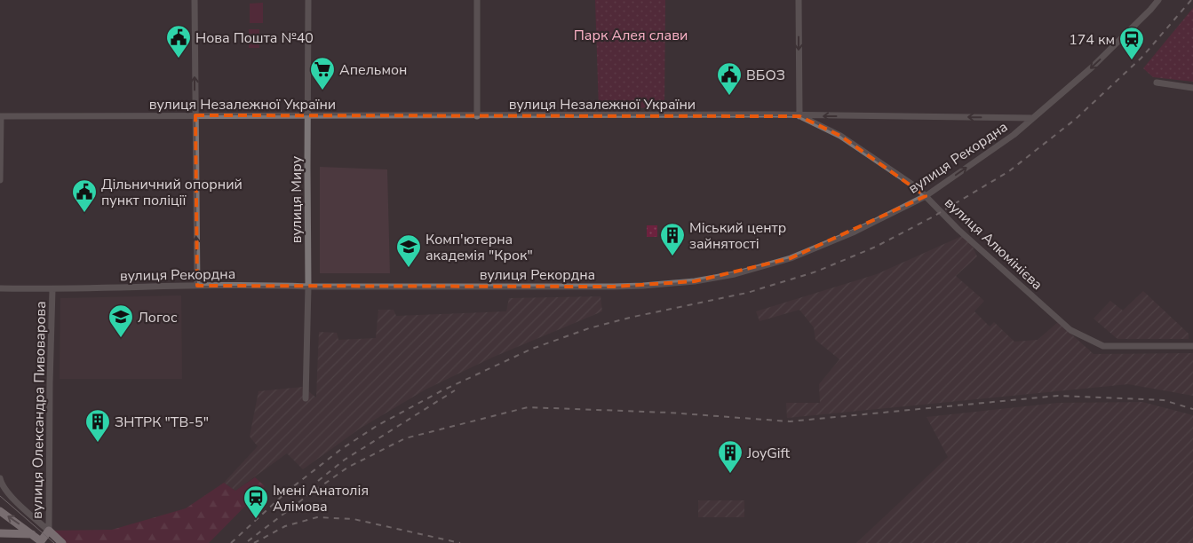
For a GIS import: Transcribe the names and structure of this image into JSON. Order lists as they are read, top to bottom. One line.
{"streets":{"street":["вулиця Незалежної України","вулиця Рекордна","вулиця Миру","вулиця Алюмінієва","вулиця Олександра Пивоварова"]},"crossings":[["вулиця Незалежної України","вулиця Рекордна"],["вулиця Незалежної України","вулиця Миру"],["вулиця Незалежної України","вулиця Алюмінієва"],["вулиця Рекордна","вулиця Миру"],["вулиця Рекордна","вулиця Алюмінієва"],["вулиця Рекордна","вулиця Олександра Пивоварова"]],"parks":["Парк Алея слави"],"places":{"public building":["Нова Пошта №40","ВБОЗ","Дільничний опорний пункт поліції"],"station":["174 км","Імені Анатолія Алімова"],"supermarket":["Апельмон"],"building":["Міський центр зайнятості","ЗНТРК \"ТВ-5\"","JoyGift"],"school or university":["Комп'ютерна академія \"Крок\"","Логос"]}}
